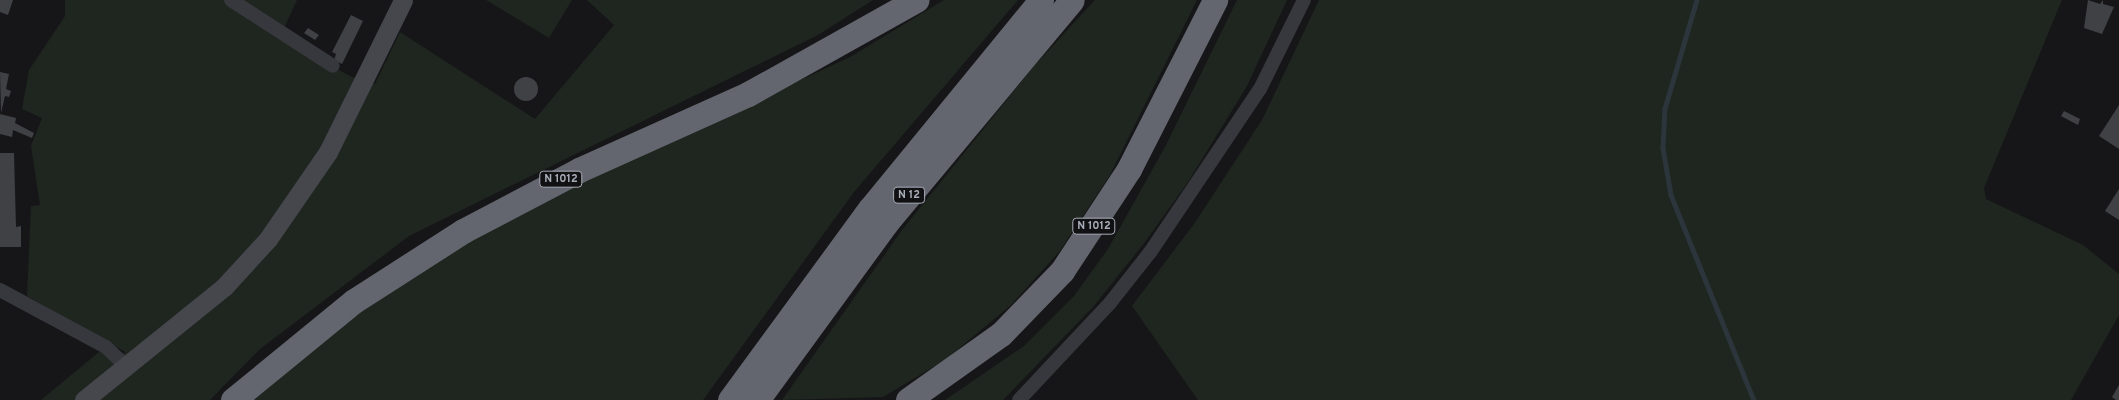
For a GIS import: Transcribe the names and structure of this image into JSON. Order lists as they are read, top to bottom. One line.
{"streets":{"highway":["N 1012","N 12"]}}
